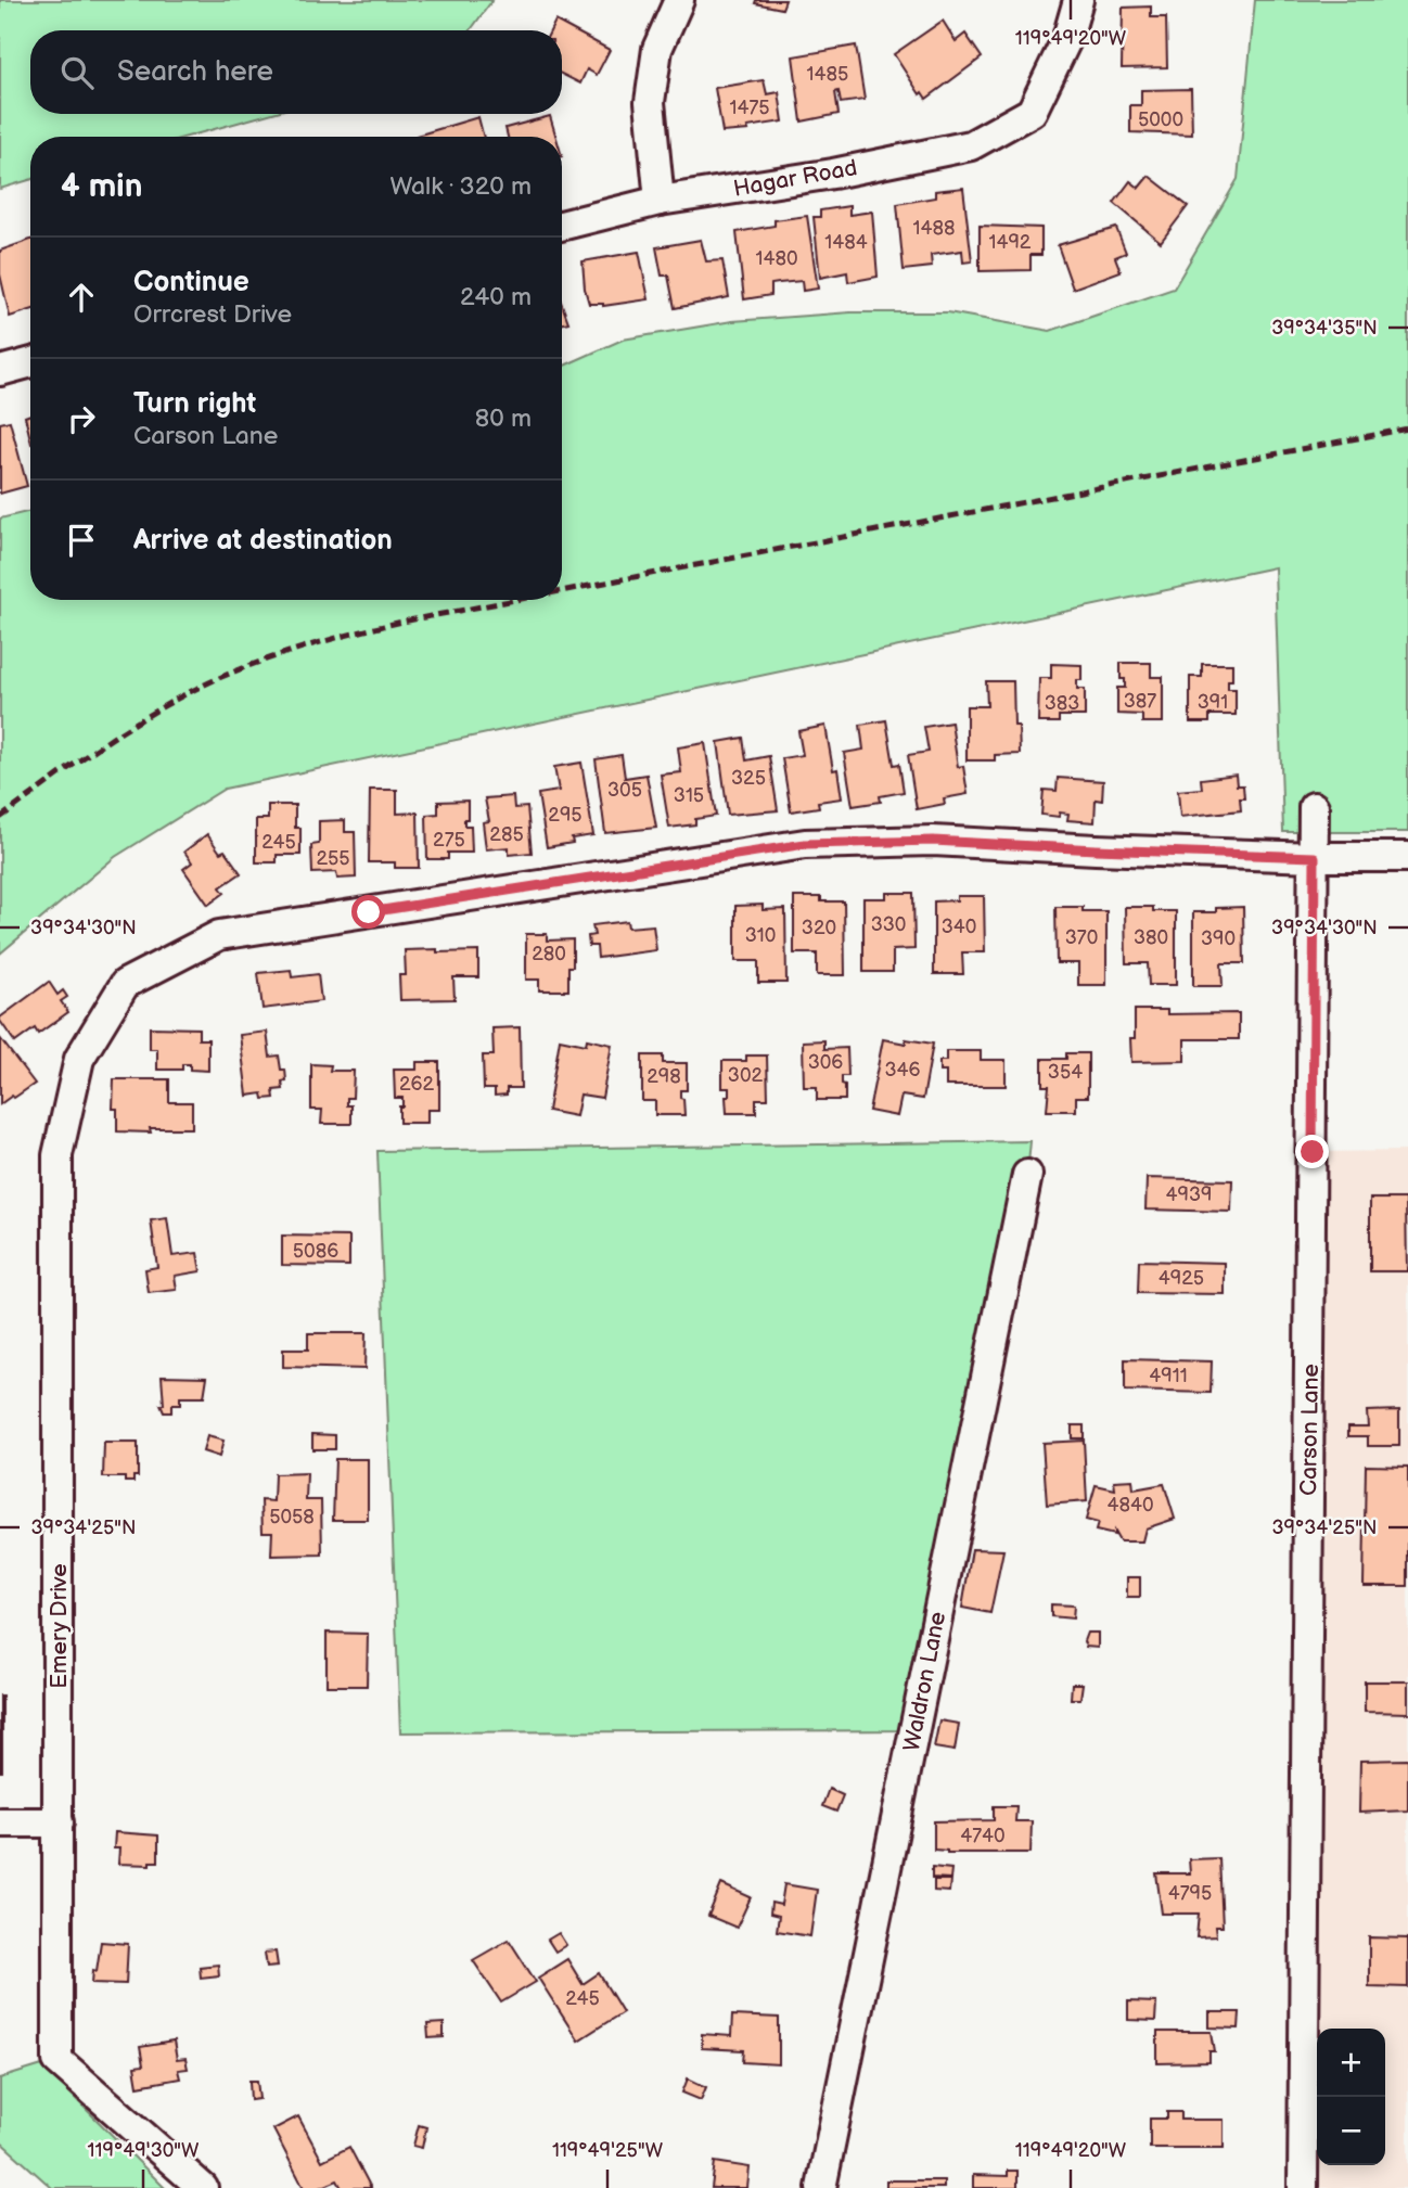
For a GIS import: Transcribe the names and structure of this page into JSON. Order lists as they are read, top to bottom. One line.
{"streets":{"street":["Hagar Road","Carson Lane","Emery Drive","Waldron Lane"]},"crossings":[["Carson Lane","Emery Drive"]],"house_numbers":["1485","1475","5000","1488","1484","1492","1480","387","391","383","325","305","315","295","285","275","245","255","330","340","320","310","370","380","390","280","306","346","354","302","298","262","4939","5086","4925","4911","4840","5058","4740","4795","245"],"page":{"search":"Search here","heading":["4 min","Walk · 320 m"],"list":[["Continue","Orrcrest Drive","240 m"],["Turn right","Carson Lane","80 m"],"Arrive at destination"],"map_buttons":["+","−"]},"coordinates":["119°49'20\"W","39°34'35\"N","39°34'30\"N","39°34'25\"N","119°49'30\"W","119°49'25\"W"]}
